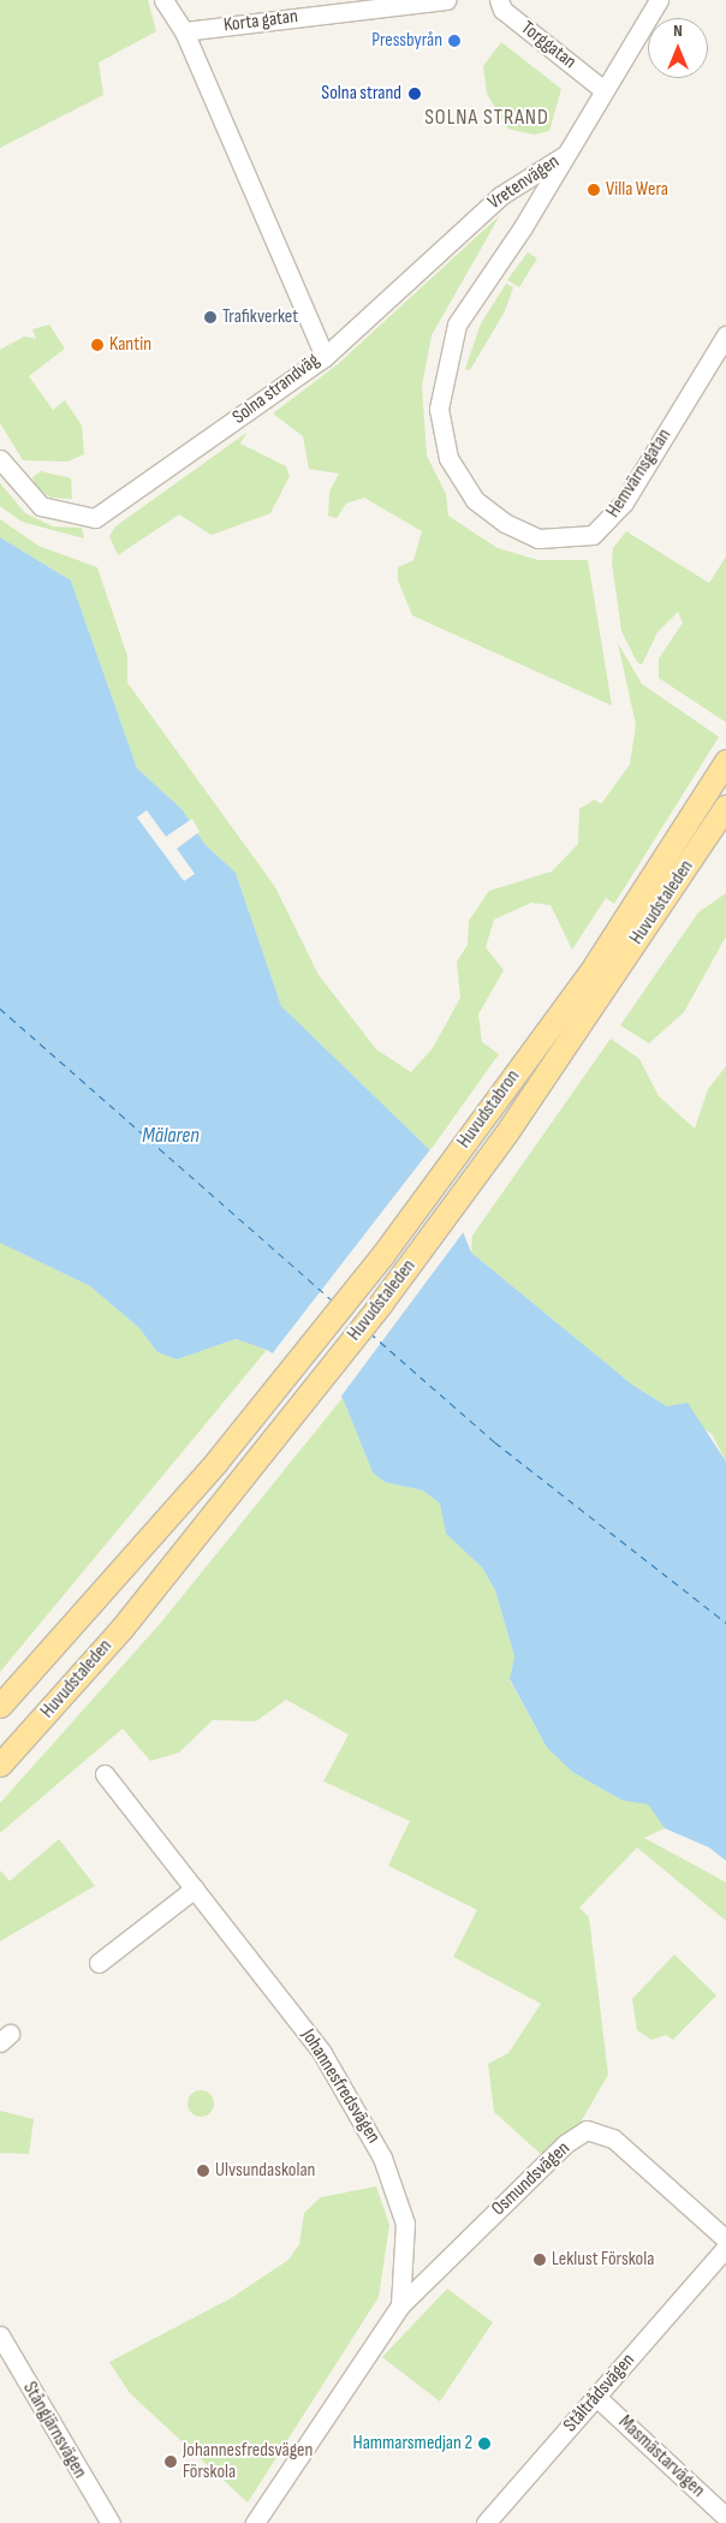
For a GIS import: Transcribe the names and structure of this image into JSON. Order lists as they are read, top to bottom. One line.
{"streets":{"main road":["Huvudstaleden","Huvudstabron"],"street":["Korta gatan","Torggatan","Vretenvägen","Solna strandväg","Hemvärnsgatan","Johannesfredsvägen","Osmundsvägen","Ståltrådsvägen","Stångjärnsvägen","Masmästarvägen"]},"crossings":[["Korta gatan","Solna strandväg"],["Torggatan","Vretenvägen"],["Vretenvägen","Solna strandväg"],["Vretenvägen","Hemvärnsgatan"],["Huvudstaleden","Huvudstabron"],["Johannesfredsvägen","Osmundsvägen"],["Ståltrådsvägen","Masmästarvägen"]],"districts":["SOLNA STRAND"],"water":["Mälaren"],"places":["Pressbyrån","Solna strand","Villa Wera","Trafikverket","Kantin","Ulvsundaskolan","Leklust Förskola","Hammarsmedjan 2","Johannesfredsvägen Förskola"],"north":"top"}
